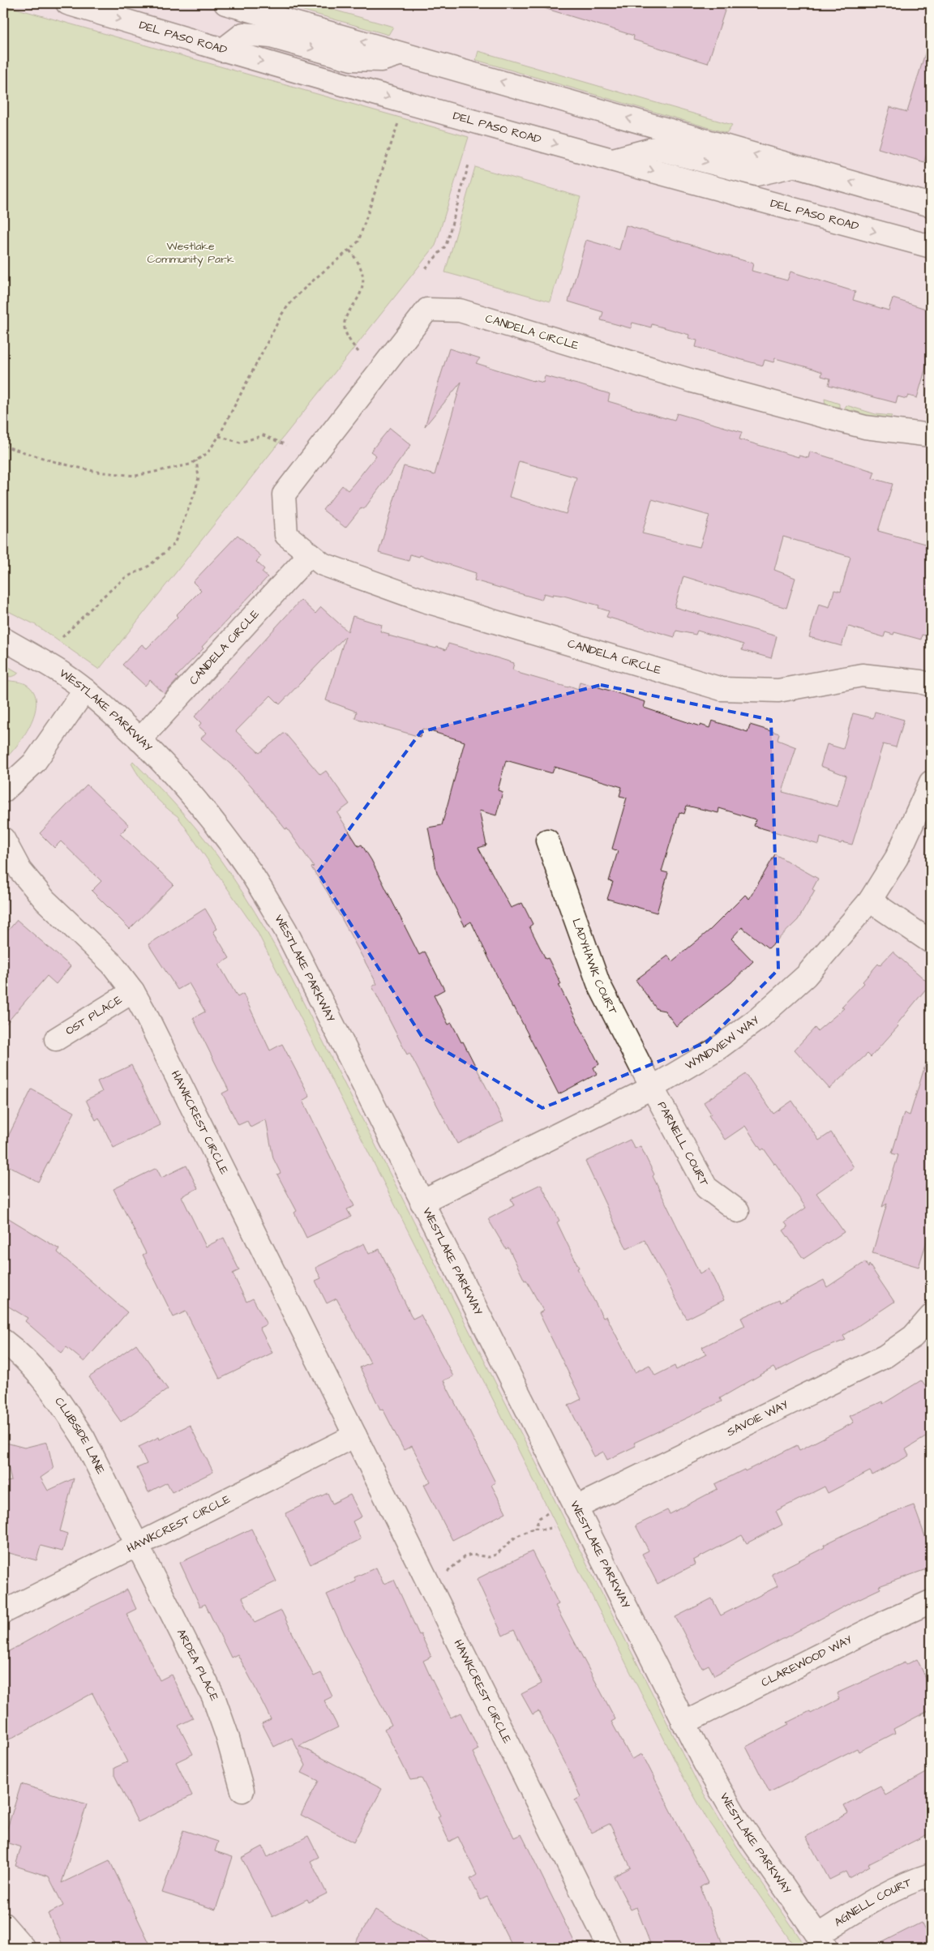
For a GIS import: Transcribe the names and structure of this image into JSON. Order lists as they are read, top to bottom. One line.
{"streets":{"street":["DEL PASO ROAD","CANDELA CIRCLE","WESTLAKE PARKWAY","LADYHAWK COURT","OST PLACE","WYNDVIEW WAY","HAWKCREST CIRCLE","PARNELL COURT","SAVOIE WAY","CLUBSIDE LANE","CLAREWOOD WAY","ARDEA PLACE","AGNELL COURT"]},"crossings":[["CANDELA CIRCLE","WESTLAKE PARKWAY"],["WESTLAKE PARKWAY","WYNDVIEW WAY"],["WESTLAKE PARKWAY","SAVOIE WAY"],["WESTLAKE PARKWAY","CLAREWOOD WAY"],["WESTLAKE PARKWAY","AGNELL COURT"],["LADYHAWK COURT","WYNDVIEW WAY"],["LADYHAWK COURT","PARNELL COURT"],["OST PLACE","HAWKCREST CIRCLE"],["WYNDVIEW WAY","PARNELL COURT"],["HAWKCREST CIRCLE","CLUBSIDE LANE"],["HAWKCREST CIRCLE","ARDEA PLACE"],["CLUBSIDE LANE","ARDEA PLACE"]],"parks":["Westlake Community Park"]}
